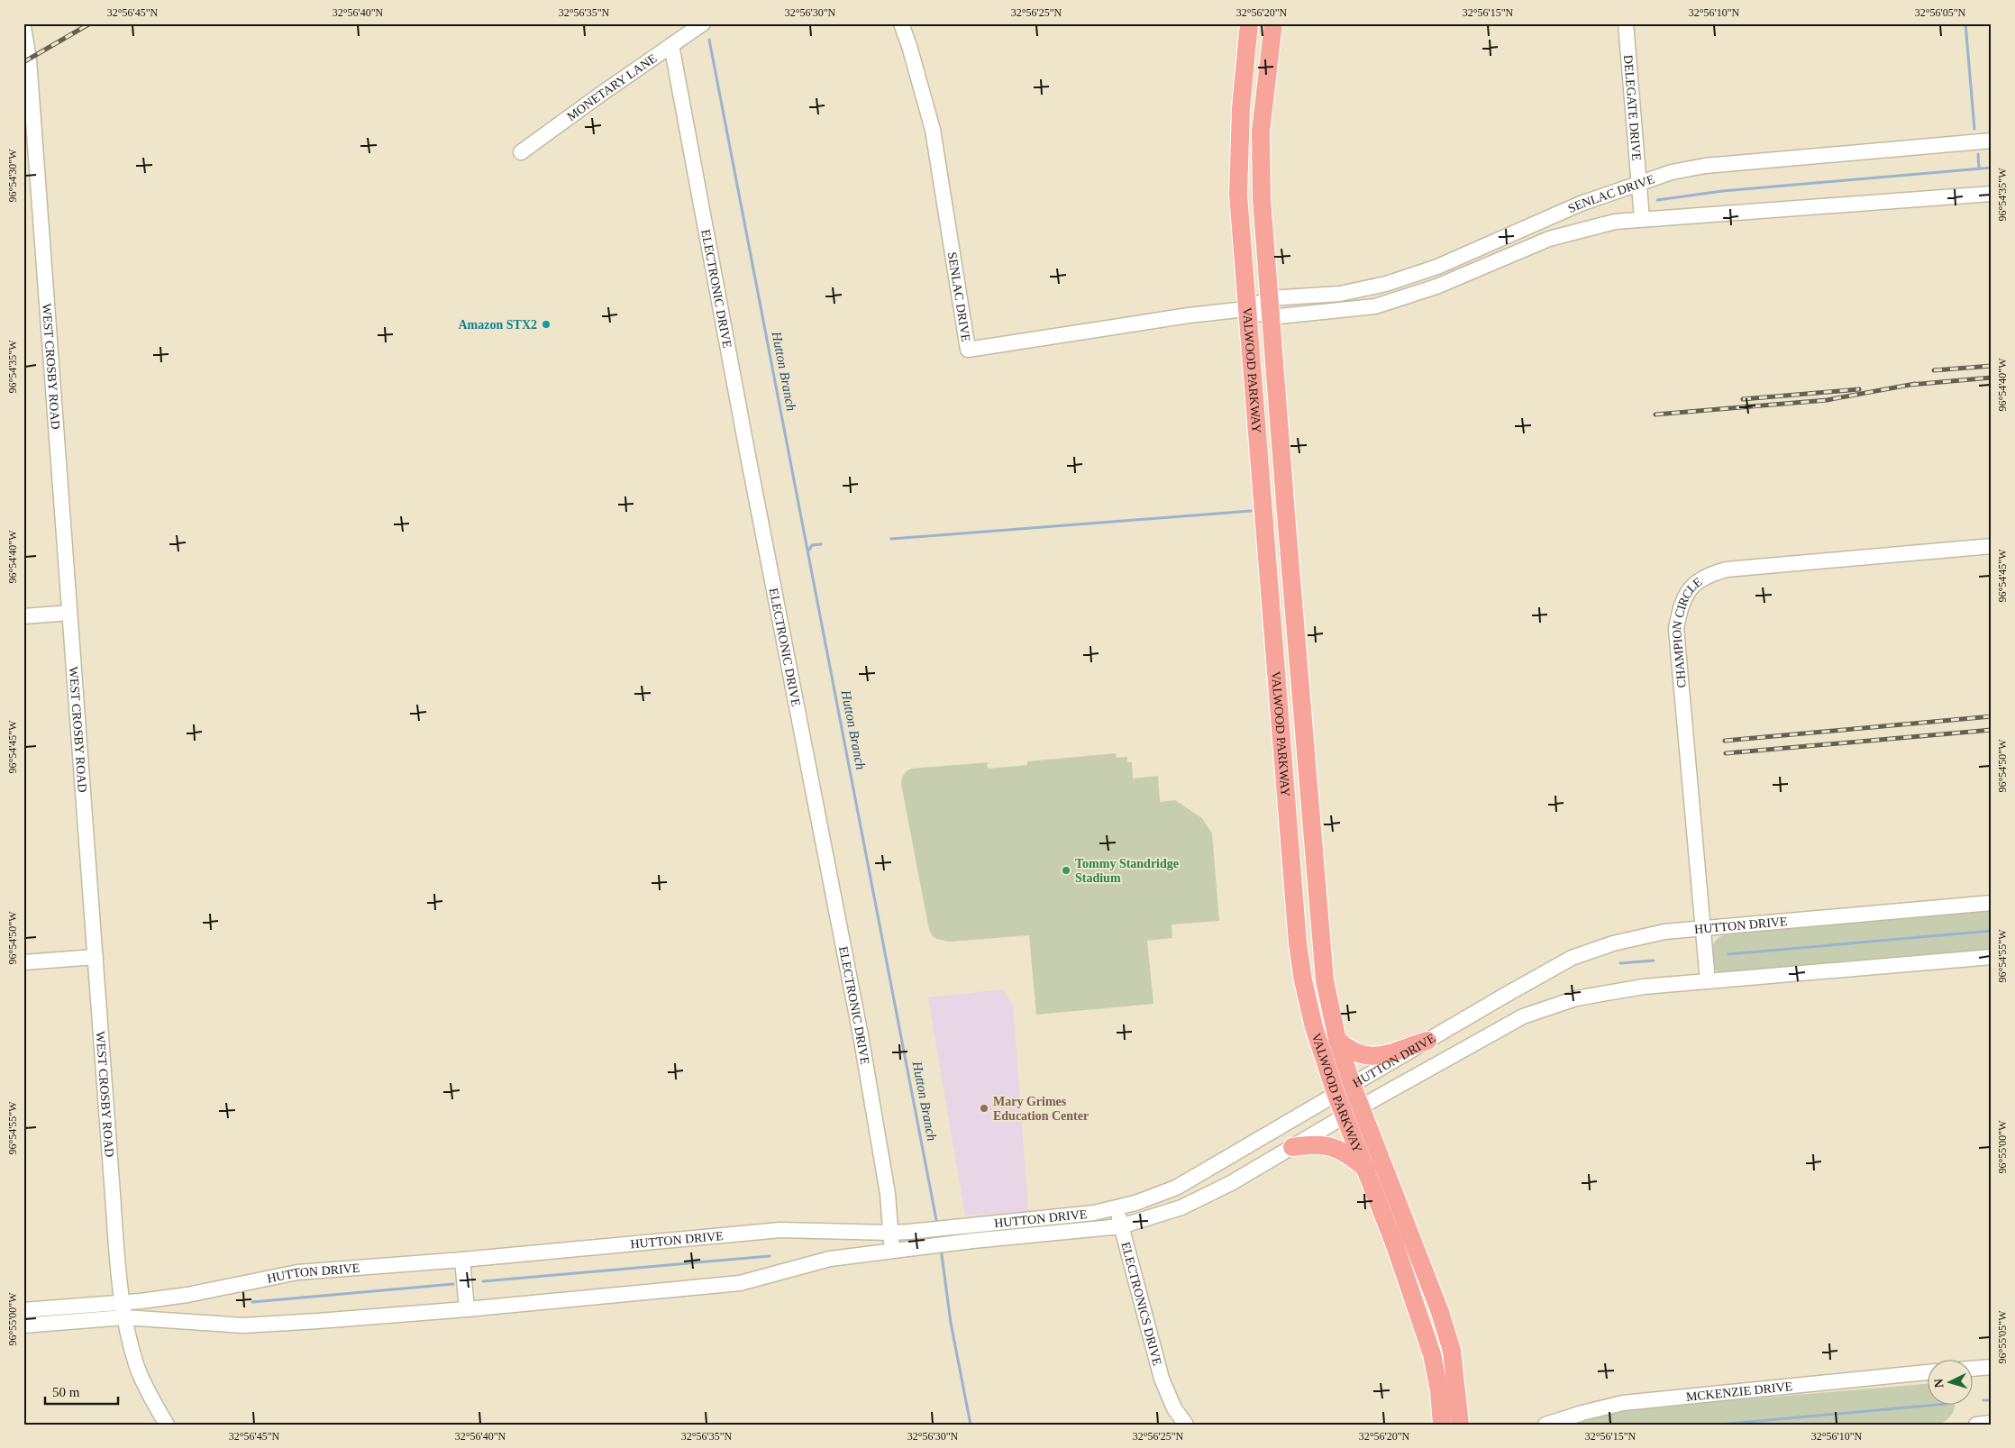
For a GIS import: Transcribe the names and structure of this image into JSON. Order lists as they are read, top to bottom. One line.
{"streets":{"main road":["VALWOOD PARKWAY"],"street":["MONETARY LANE","DELEGATE DRIVE","SENLAC DRIVE","ELECTRONIC DRIVE","WEST CROSBY ROAD","CHAMPION CIRCLE","HUTTON DRIVE","ELECTRONICS DRIVE","MCKENZIE DRIVE"]},"crossings":[["MONETARY LANE","ELECTRONIC DRIVE"],["DELEGATE DRIVE","SENLAC DRIVE"],["SENLAC DRIVE","VALWOOD PARKWAY"],["ELECTRONIC DRIVE","HUTTON DRIVE"],["WEST CROSBY ROAD","HUTTON DRIVE"],["VALWOOD PARKWAY","HUTTON DRIVE"],["CHAMPION CIRCLE","HUTTON DRIVE"],["HUTTON DRIVE","ELECTRONICS DRIVE"]],"water":["Hutton Branch"],"places":["Amazon STX2","Tommy Standridge Stadium","Mary Grimes Education Center"],"scale_bar":"50 m","north":"left","coordinates":["32°56'45\"N","32°56'40\"N","32°56'35\"N","32°56'30\"N","32°56'25\"N","32°56'20\"N","32°56'15\"N","32°56'10\"N","32°56'05\"N","96°54'30\"W","96°54'35\"W","96°54'40\"W","96°54'45\"W","96°54'50\"W","96°54'55\"W","96°55'00\"W","96°55'05\"W"]}
